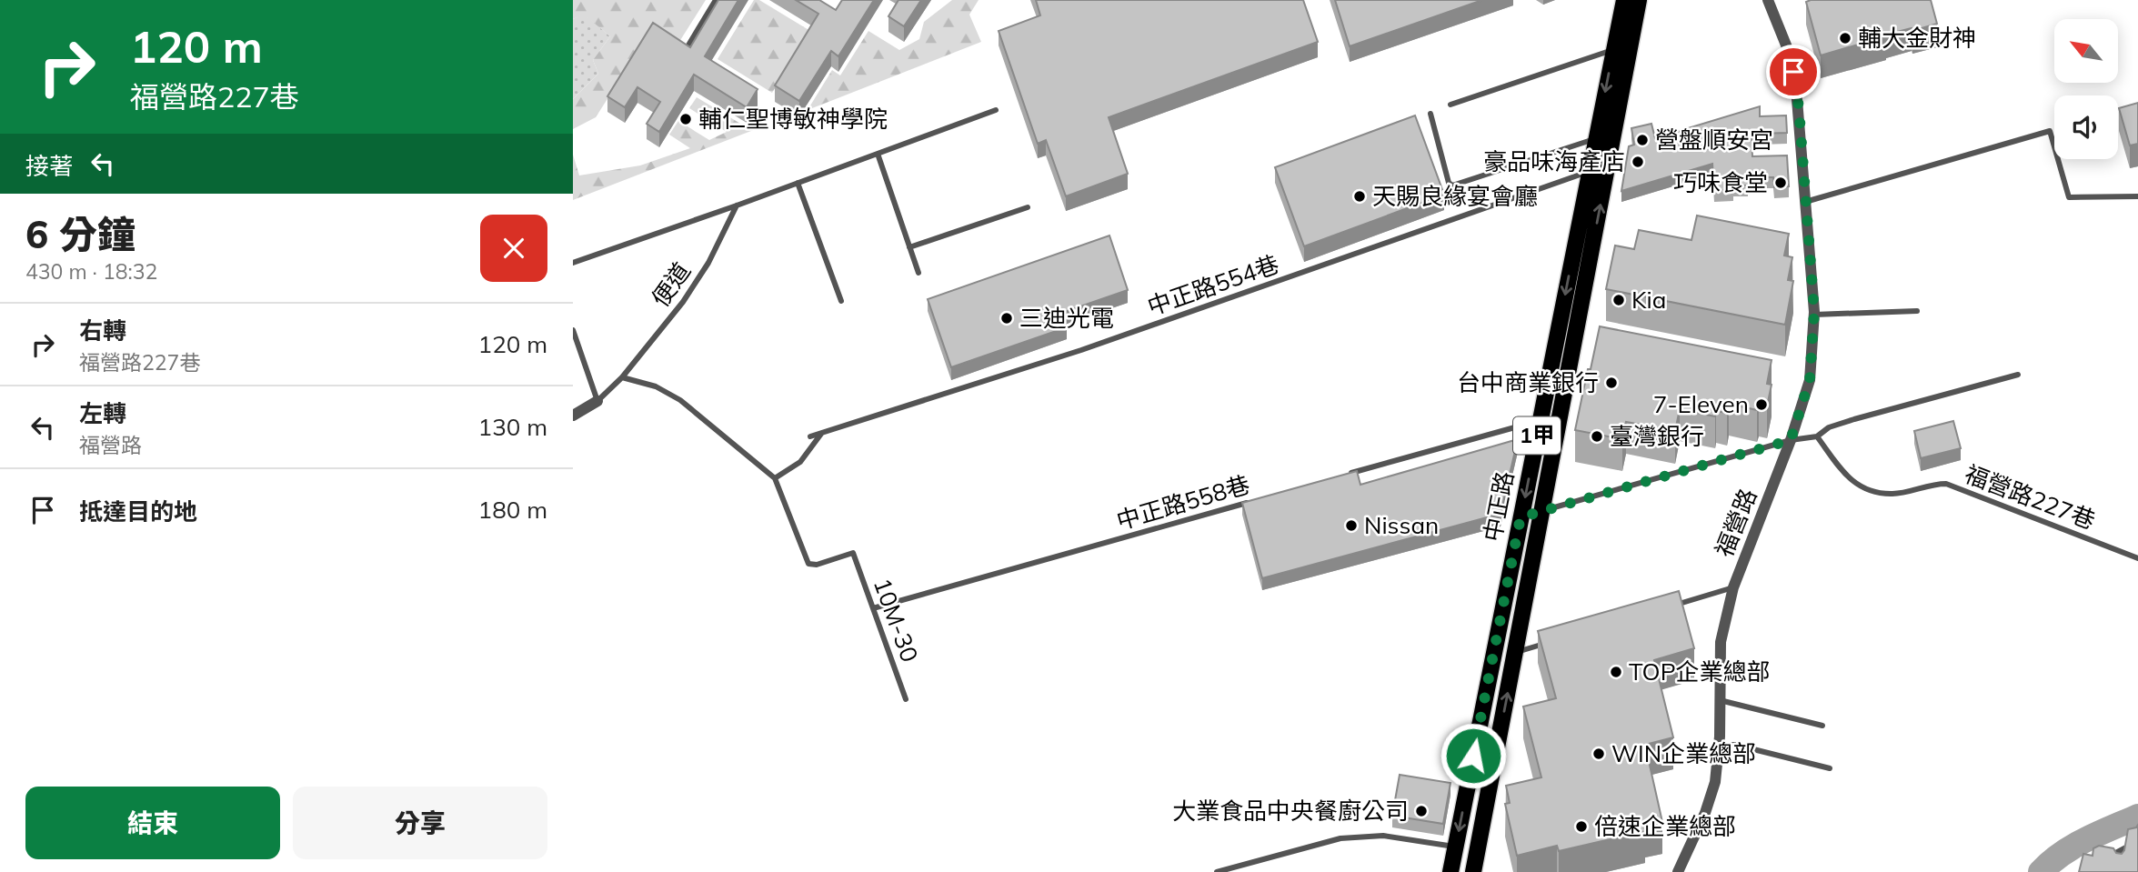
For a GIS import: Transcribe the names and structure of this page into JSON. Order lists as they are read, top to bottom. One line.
{"streets":{"main road":["1甲","中正路"],"street":["福營路"],"lane":["便道","中正路554巷","福營路227巷","中正路558巷","10M-30"]},"crossings":[["中正路554巷","中正路"],["中正路554巷","10M-30"],["中正路558巷","10M-30"]],"places":["輔大金財神","輔仁聖博敏神學院","營盤順安宮","豪品味海產店","巧味食堂","天賜良緣宴會廳","Kia","三迪光電","台中商業銀行","7-Eleven","臺灣銀行","Nissan","TOP企業總部","WIN企業總部","大業食品中央餐廚公司","倍速企業總部"],"north":"top left","page":{"turn":["120 m","福營路227巷"],"then":"接著","heading":["6 分鐘","430 m · 18:32"],"list":[{"name":"右轉","note":"福營路227巷","value":"120 m"},{"name":"左轉","note":"福營路","value":"130 m"},{"name":"抵達目的地","value":"180 m"}],"buttons":["結束","分享"]}}
